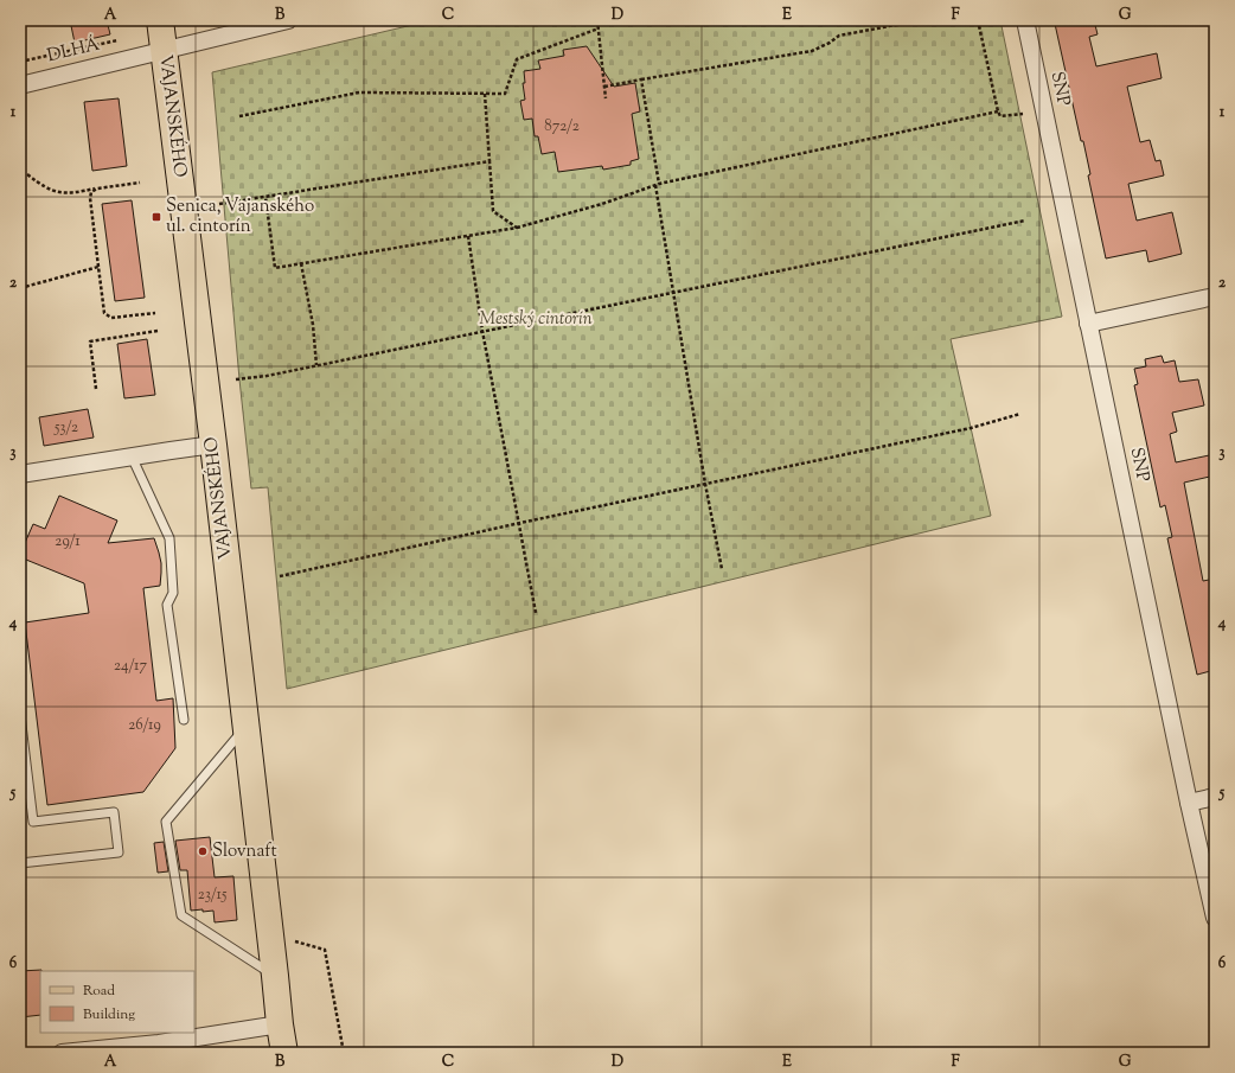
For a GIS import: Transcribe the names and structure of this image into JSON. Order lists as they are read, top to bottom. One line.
{"streets":{"main road":["VAJANSKÉHO"],"street":["DLHÁ","SNP"]},"crossings":[["DLHÁ","VAJANSKÉHO"]],"parks":["Mestský cintorín"],"places":{"transit":["Senica, Vajanského ul. cintorín"],"other":["Slovnaft"]},"house_numbers":["872/2","53/2","29/1","24/17","26/19","23/15"],"legend":["Road","Building"],"grid":{"columns":["A","B","C","D","E","F","G"],"rows":["1","2","3","4","5","6"]}}
